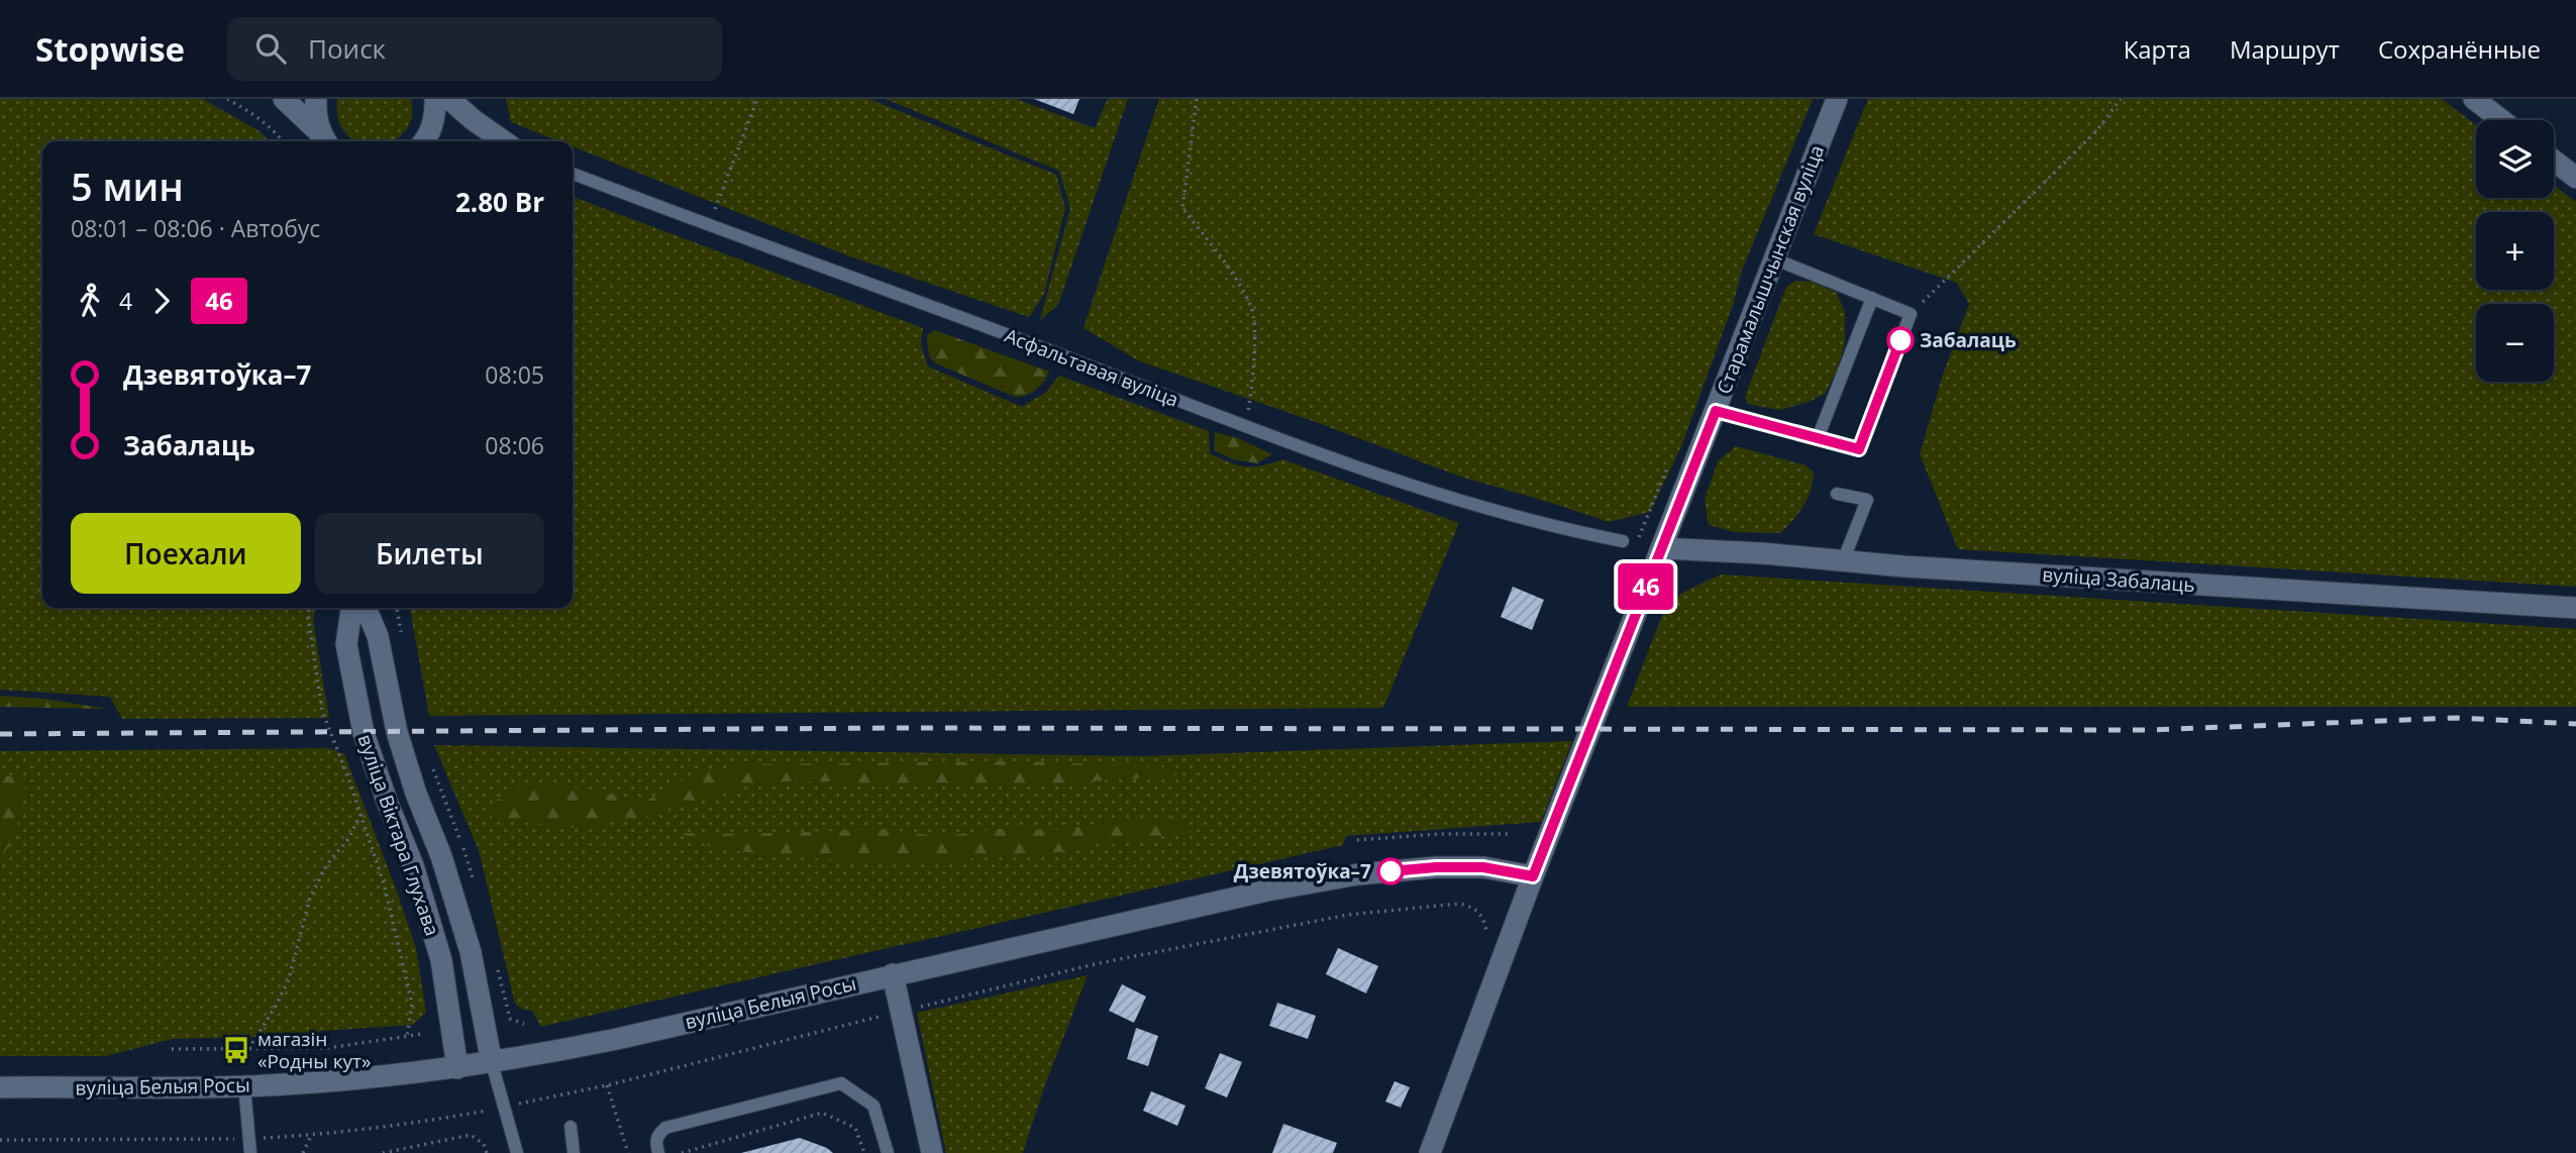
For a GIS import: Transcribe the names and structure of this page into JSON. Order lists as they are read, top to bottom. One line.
{"streets":{"main road":["Старамалышчынская вуліца","вуліца Забалаць","вуліца Віктара Глухава","вуліца Белыя Росы"],"lane":["Асфальтавая вуліца"]},"crossings":[["Старамалышчынская вуліца","вуліца Забалаць"],["Старамалышчынская вуліца","вуліца Белыя Росы"],["вуліца Віктара Глухава","вуліца Белыя Росы"]],"places":{"other":["Забалаць","Дзевятоўка–7"],"bus stop":["магазін «Родны кут»"]},"lines":["bus line 46"],"page":{"header":"Stopwise","search":"Поиск","nav":["Карта","Маршрут","Сохранённые"],"on_map":"46","map_buttons":["+","−"],"heading":["5 мин","08:01 – 08:06 · Автобус","2.80 Br"],"legs":["4","46"],"list":[{"name":"Дзевятоўка–7","value":"08:05"},{"name":"Забалаць","value":"08:06"}],"buttons":["Поехали","Билеты"]}}
